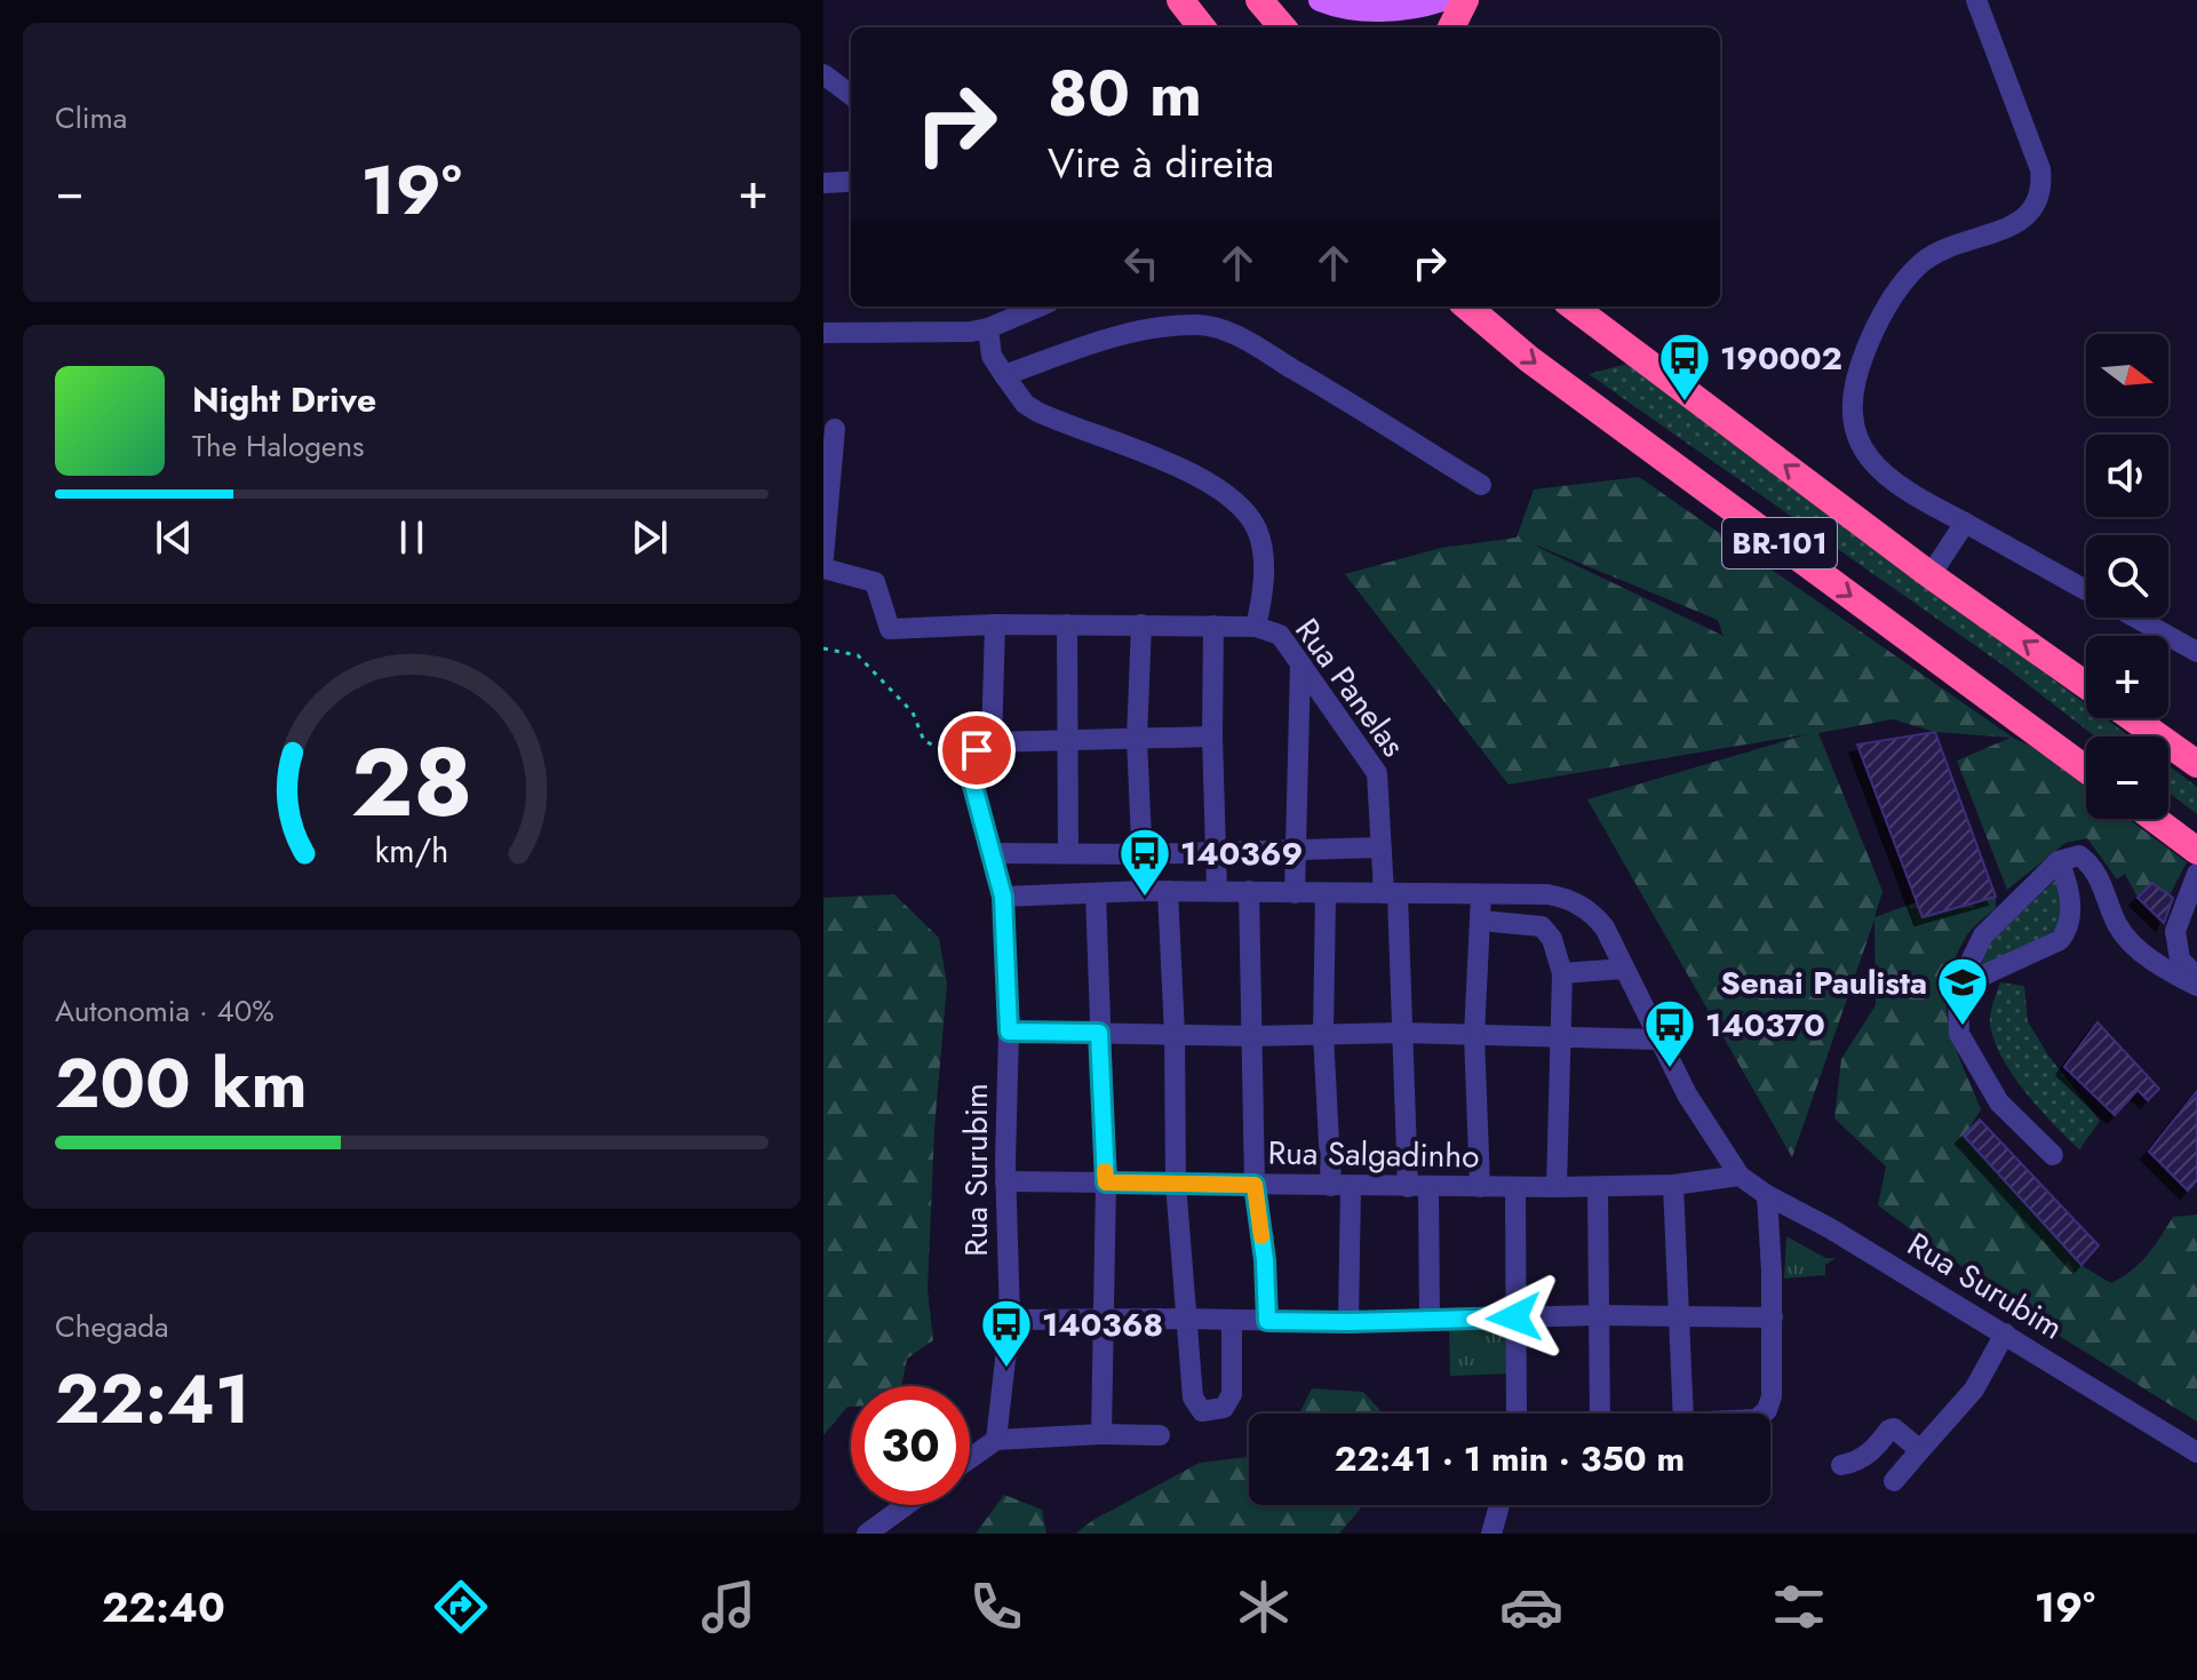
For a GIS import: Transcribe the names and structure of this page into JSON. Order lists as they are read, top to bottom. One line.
{"streets":{"highway":["BR-101"],"street":["Rua Panelas","Rua Salgadinho","Rua Surubim"]},"crossings":[["Rua Panelas","Rua Salgadinho"],["Rua Salgadinho","Rua Surubim"]],"places":{"bus stop":["190002","140369","140370","140368"],"school or university":["Senai Paulista"]},"north":"right","page":{"tile":["Clima",["Autonomia · 40%","200 km"],["Chegada","22:41"]],"turn":["80 m","Vire à direita"],"heat":["−","19°","+"],"map_buttons":["+","−"],"song":["Night Drive","The Halogens"],"limit":"30","trip":"22:41 · 1 min · 350 m","tabs":["22:40","19°"],"gauge":["28","km/h"]}}
